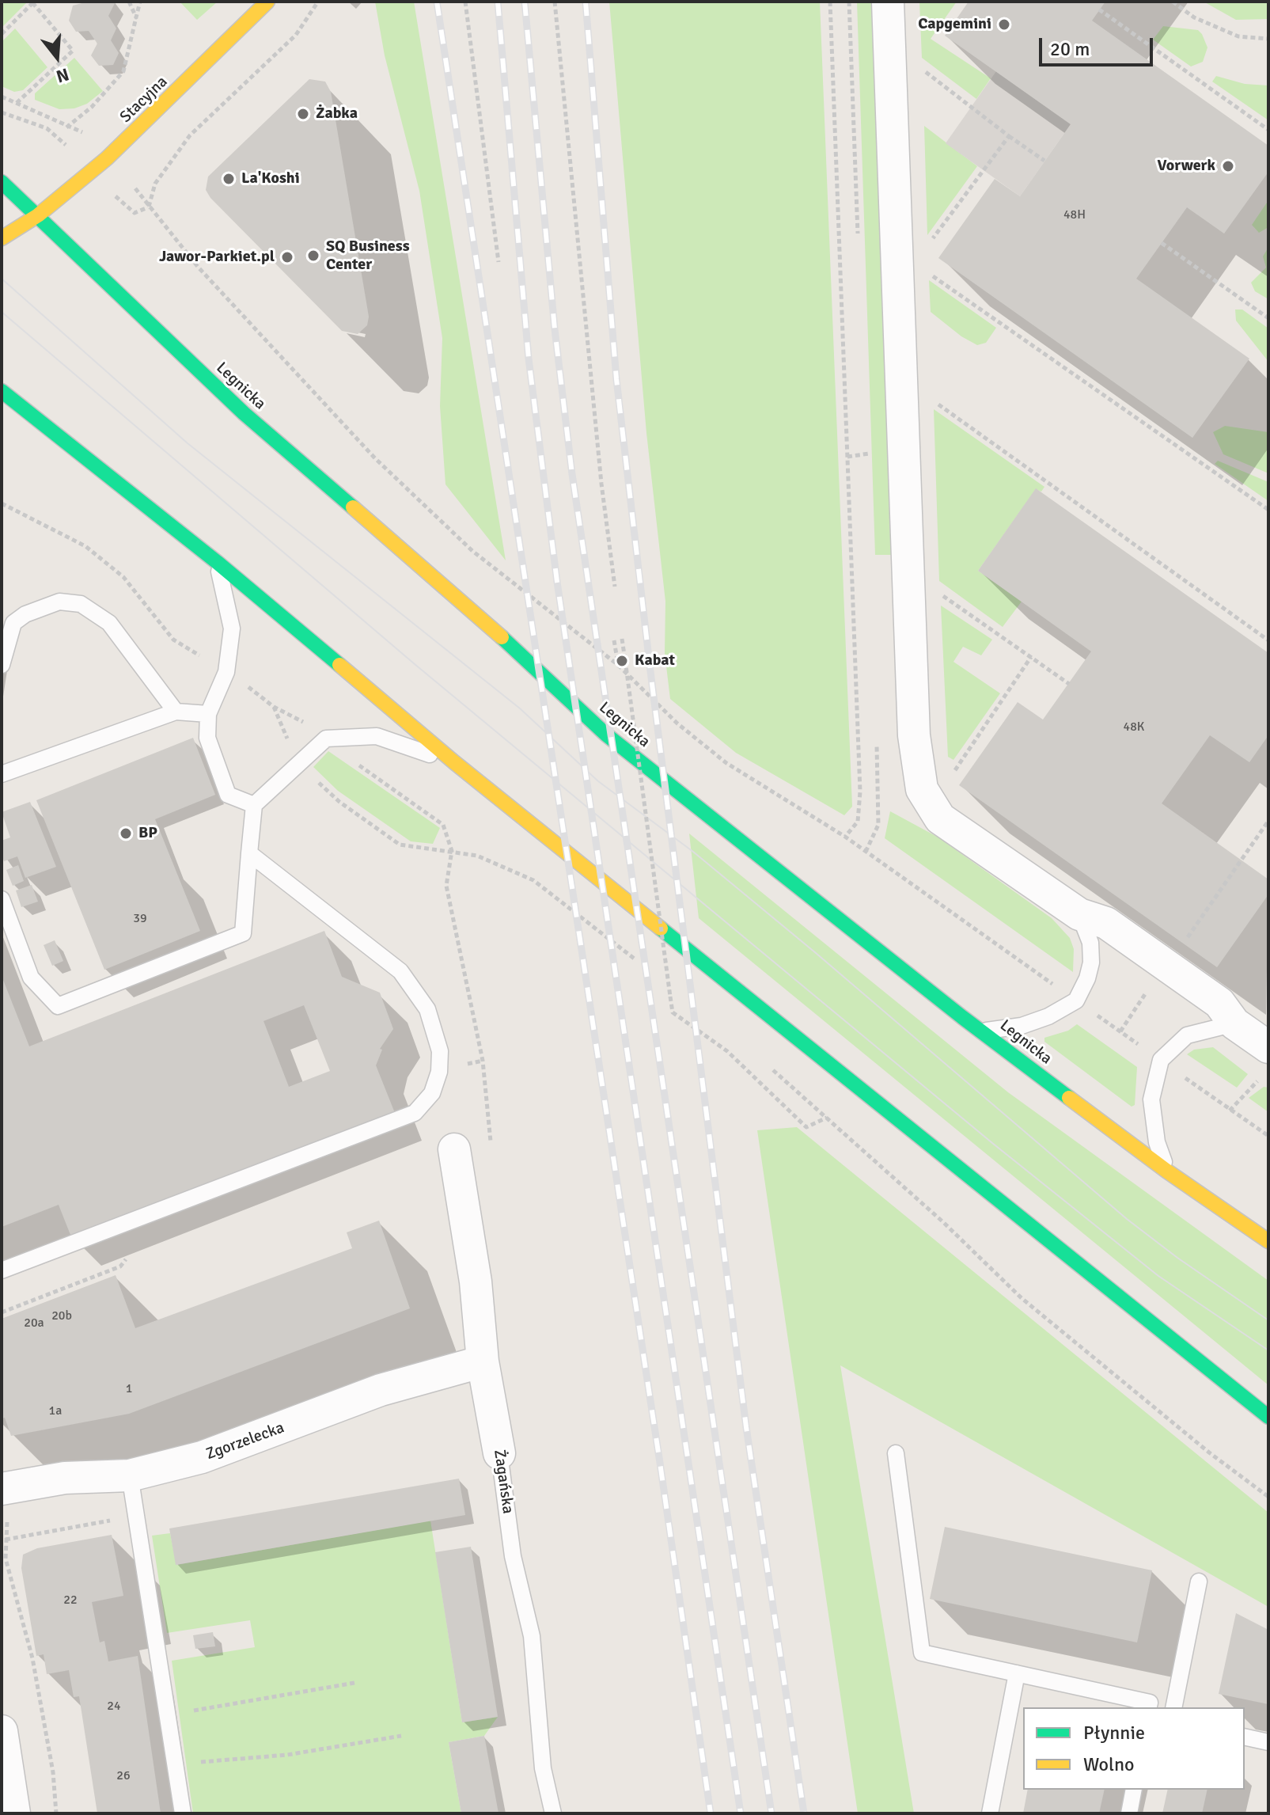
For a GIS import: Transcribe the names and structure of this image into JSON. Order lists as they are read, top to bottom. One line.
{"streets":{"main road":["Stacyjna","Legnicka"],"street":["Zgorzelecka","Żagańska"]},"crossings":[["Stacyjna","Legnicka"],["Zgorzelecka","Żagańska"]],"places":["Capgemini","Żabka","Vorwerk","La'Koshi","SQ Business Center","Jawor-Parkiet.pl","Kabat","BP"],"house_numbers":["48H","48K","39","20b","20a","1","1a","22","24","26"],"legend":["Płynnie","Wolno"],"scale_bar":"20 m","north":"bottom"}
